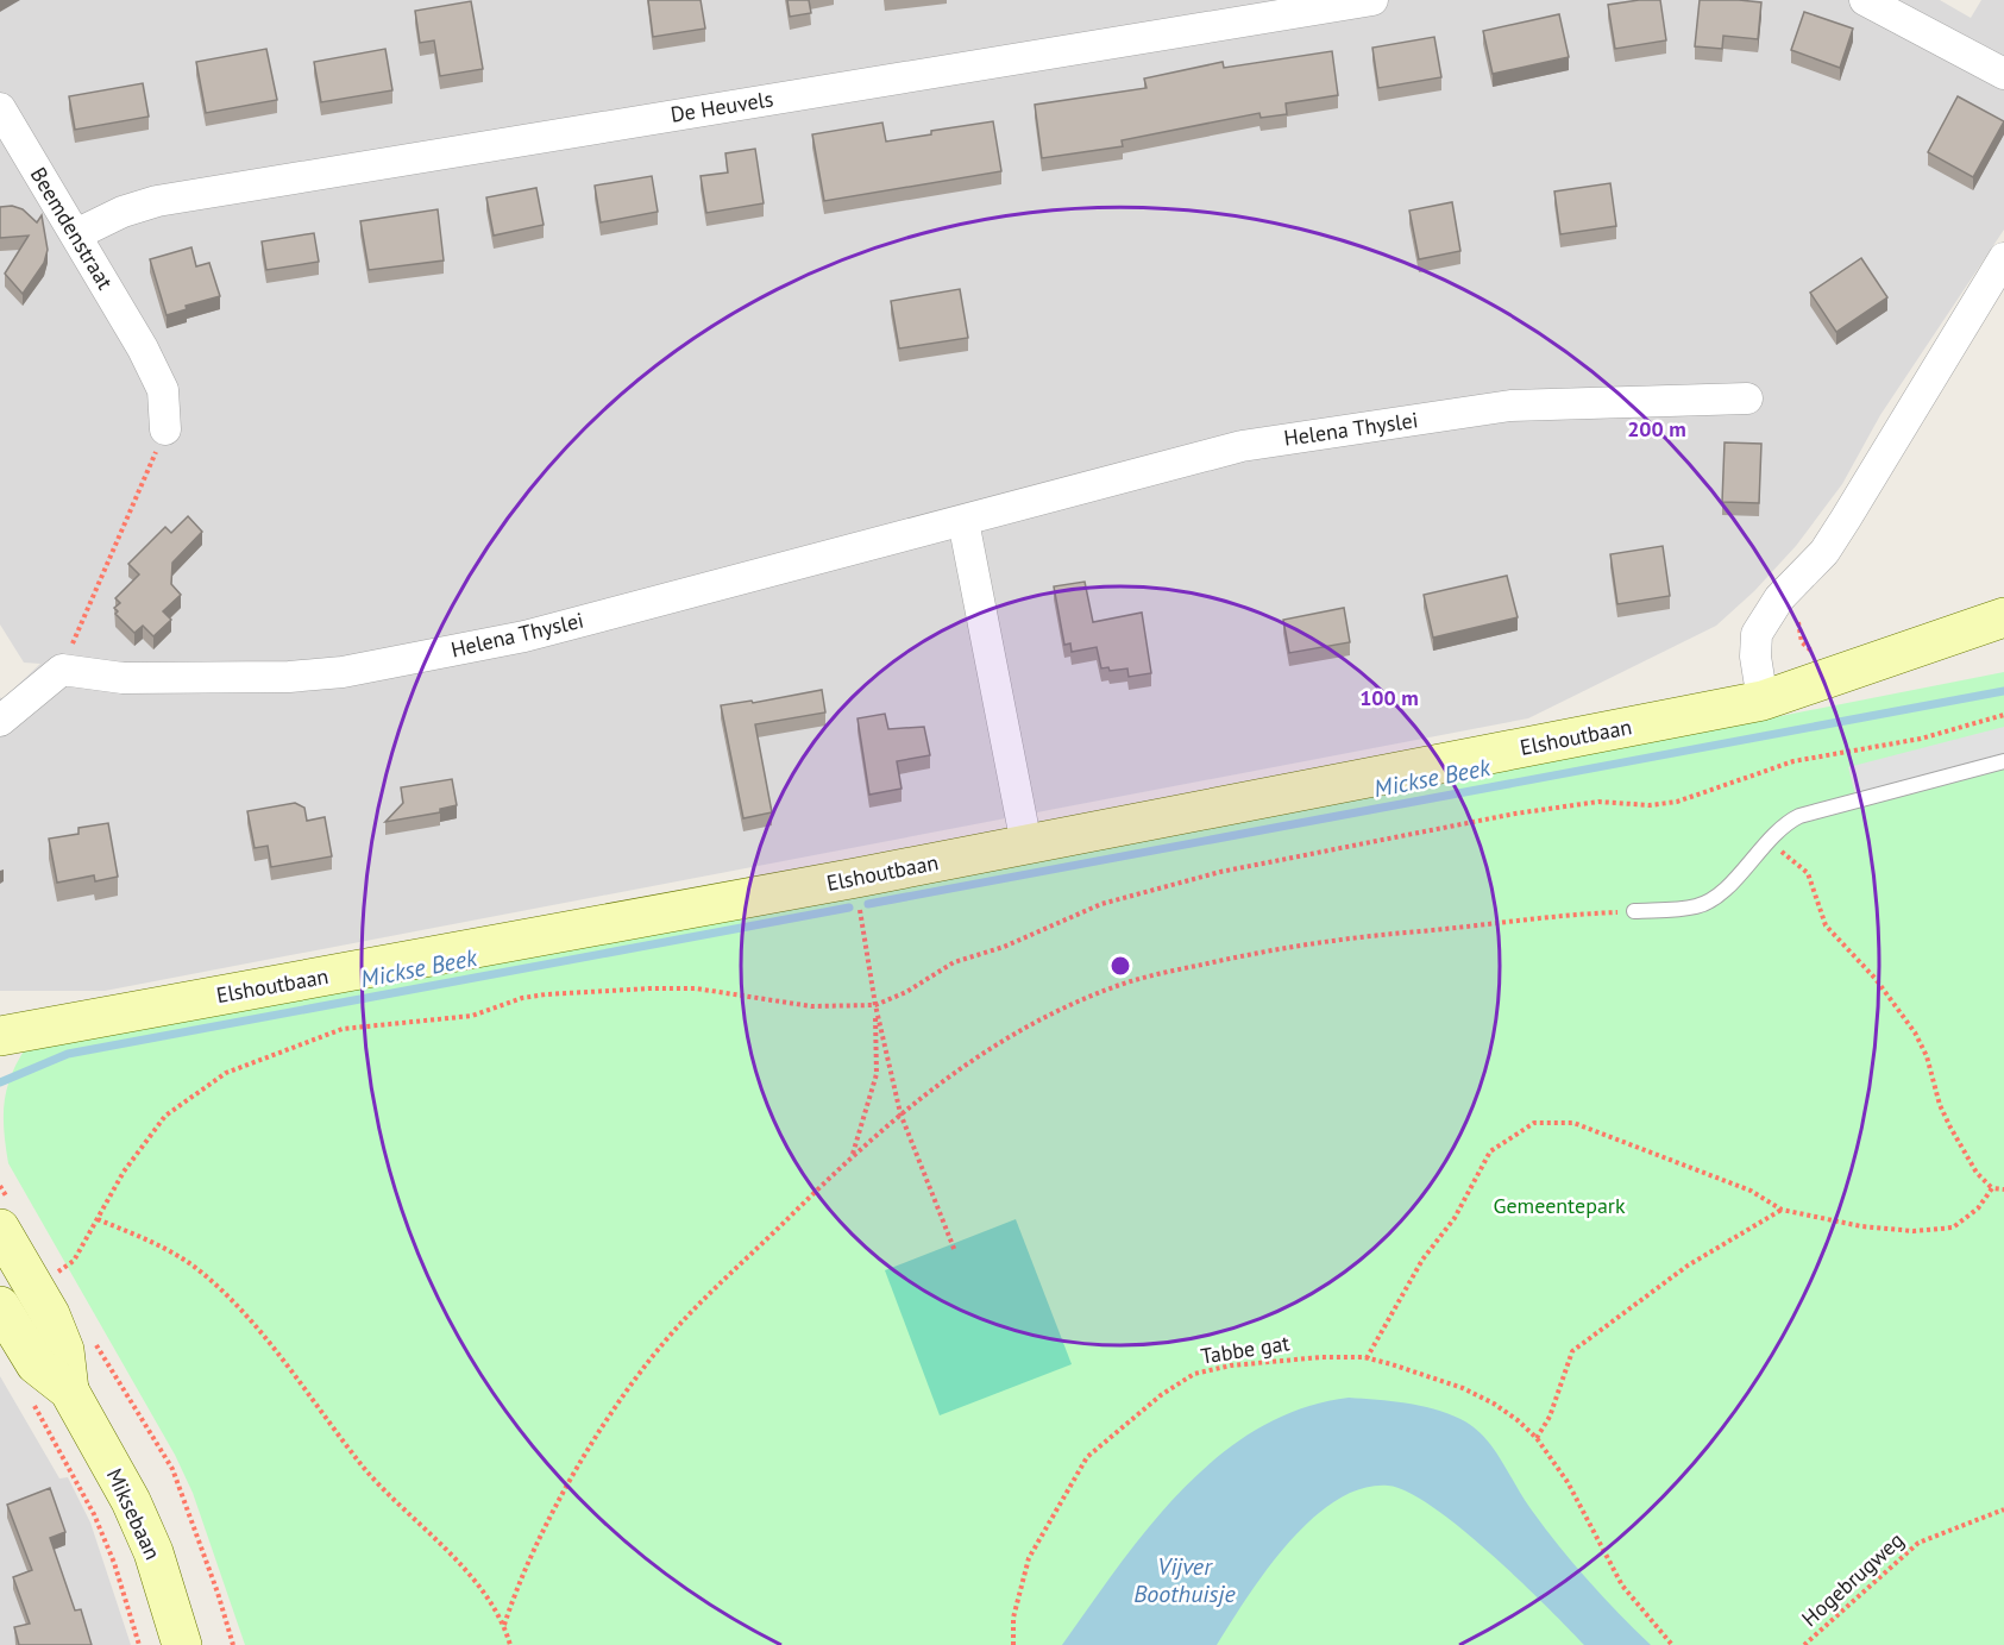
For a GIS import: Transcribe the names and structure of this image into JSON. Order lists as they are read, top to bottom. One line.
{"streets":{"main road":["Elshoutbaan","Miksebaan"],"street":["De Heuvels","Beemdenstraat","Helena Thyslei"],"path":["Tabbe gat","Hogebrugweg"]},"crossings":[["De Heuvels","Beemdenstraat"]],"water":["Mickse Beek","Vijver Boothuisje"],"parks":["Gemeentepark"],"rings":["200 m","100 m"]}
